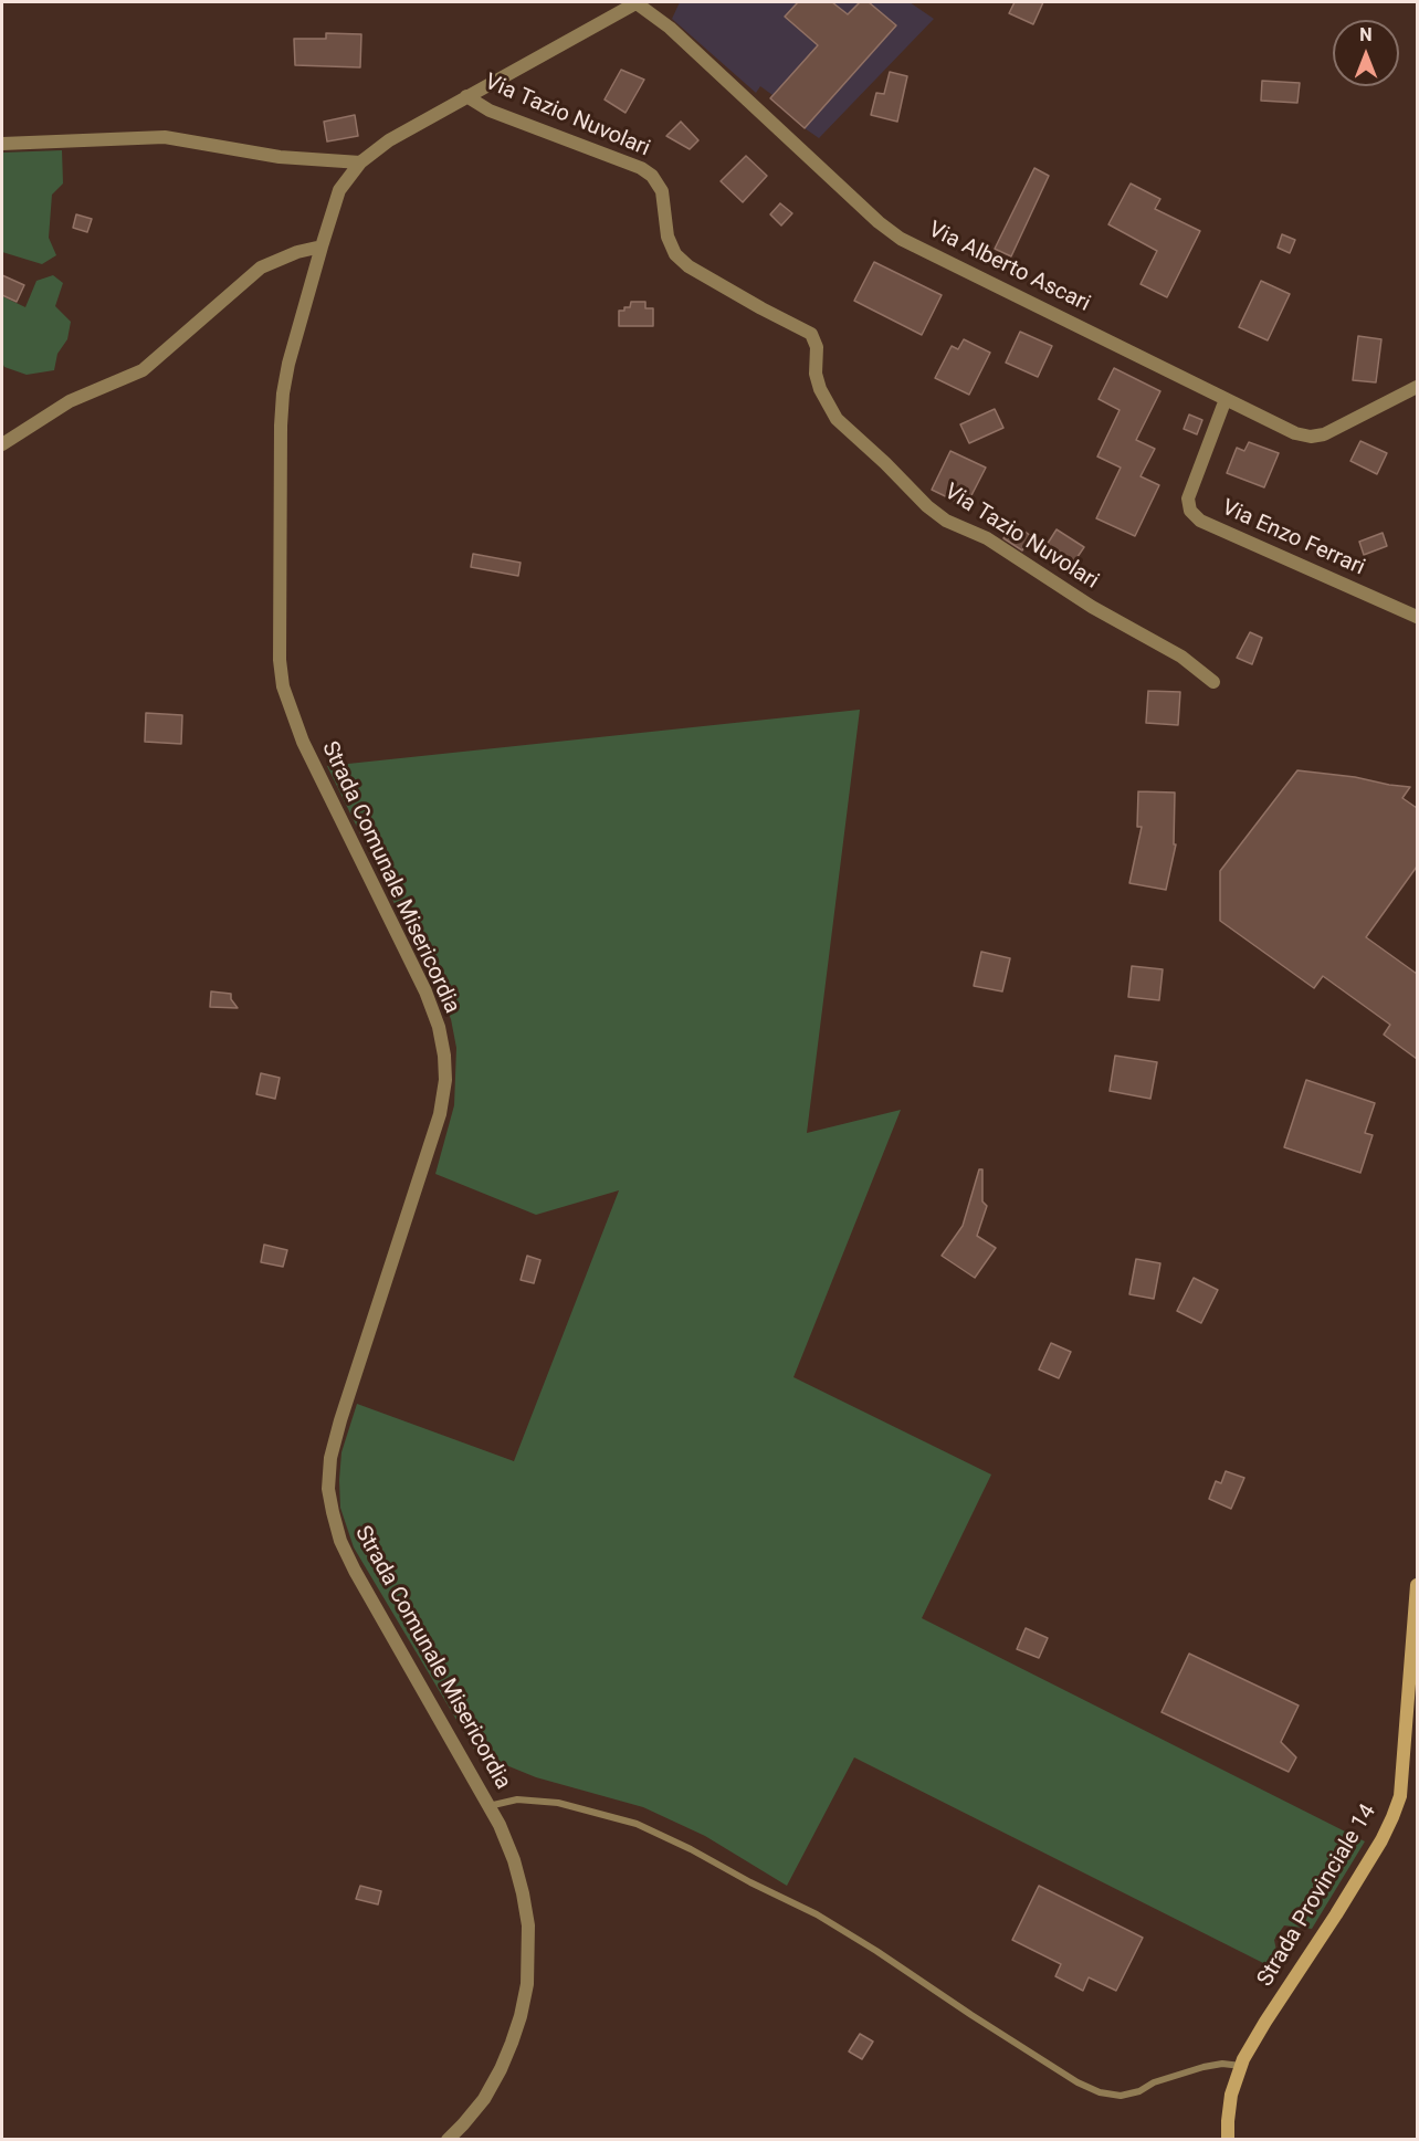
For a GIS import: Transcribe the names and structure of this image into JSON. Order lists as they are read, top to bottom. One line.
{"streets":{"main road":["Strada Provinciale 14"],"street":["Via Tazio Nuvolari","Via Alberto Ascari","Via Enzo Ferrari","Strada Comunale Misericordia"]},"crossings":[["Via Tazio Nuvolari","Strada Comunale Misericordia"],["Via Alberto Ascari","Via Enzo Ferrari"],["Via Alberto Ascari","Strada Comunale Misericordia"]],"north":"top"}
